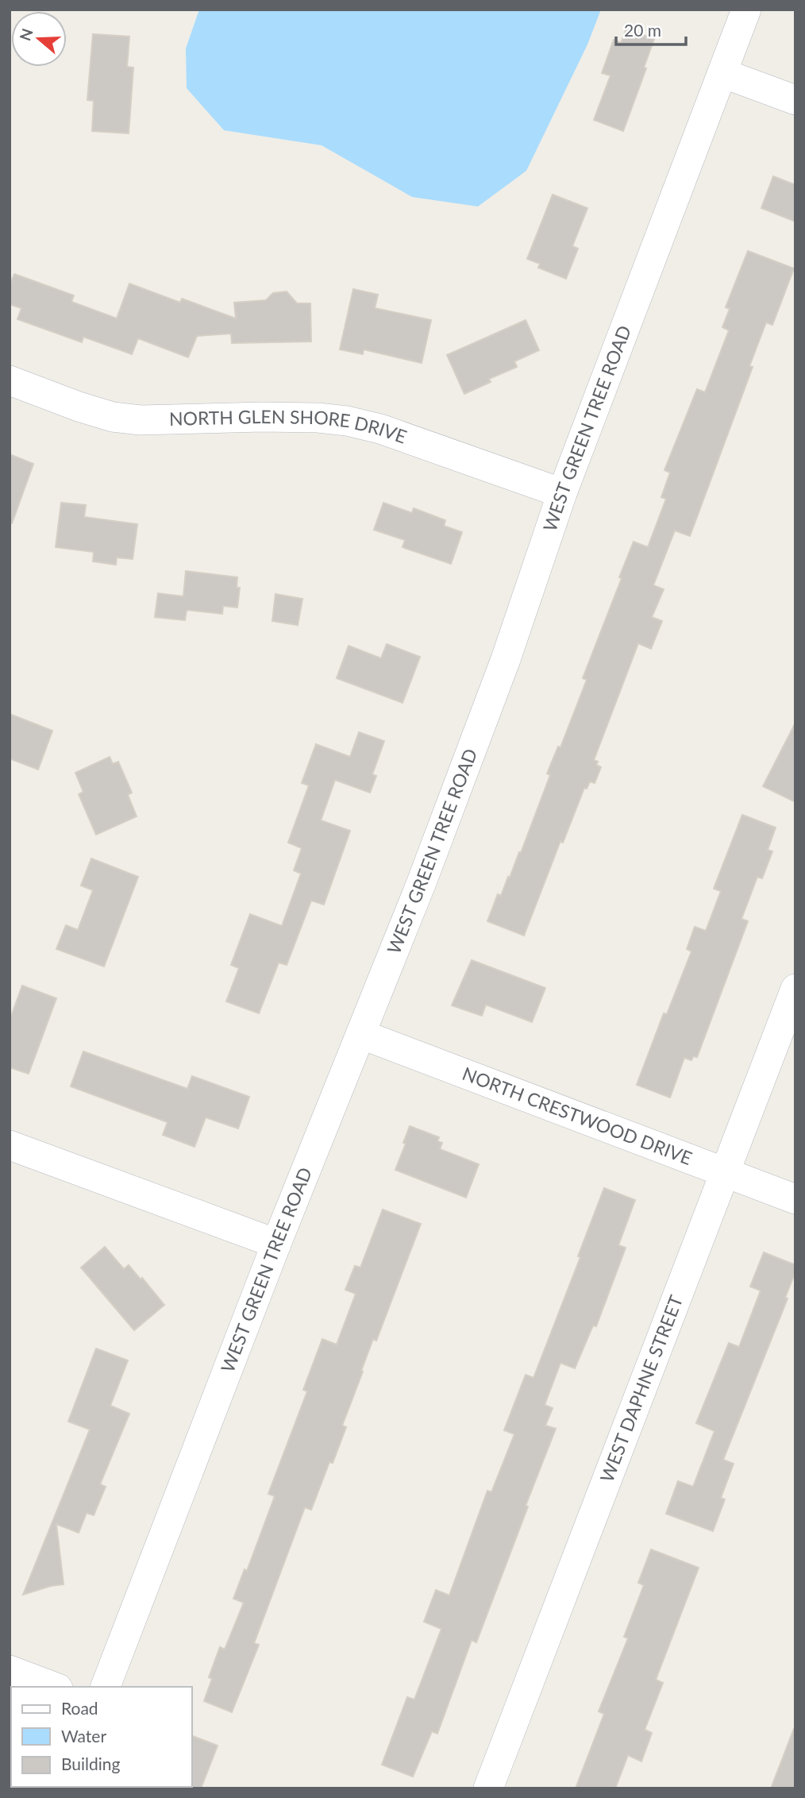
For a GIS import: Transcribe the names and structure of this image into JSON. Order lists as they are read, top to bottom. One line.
{"streets":{"street":["WEST GREEN TREE ROAD","NORTH GLEN SHORE DRIVE","NORTH CRESTWOOD DRIVE","WEST DAPHNE STREET"]},"crossings":[["WEST GREEN TREE ROAD","NORTH GLEN SHORE DRIVE"],["WEST GREEN TREE ROAD","NORTH CRESTWOOD DRIVE"],["NORTH CRESTWOOD DRIVE","WEST DAPHNE STREET"]],"legend":["Road","Water","Building"],"scale_bar":"20 m","north":"left"}
